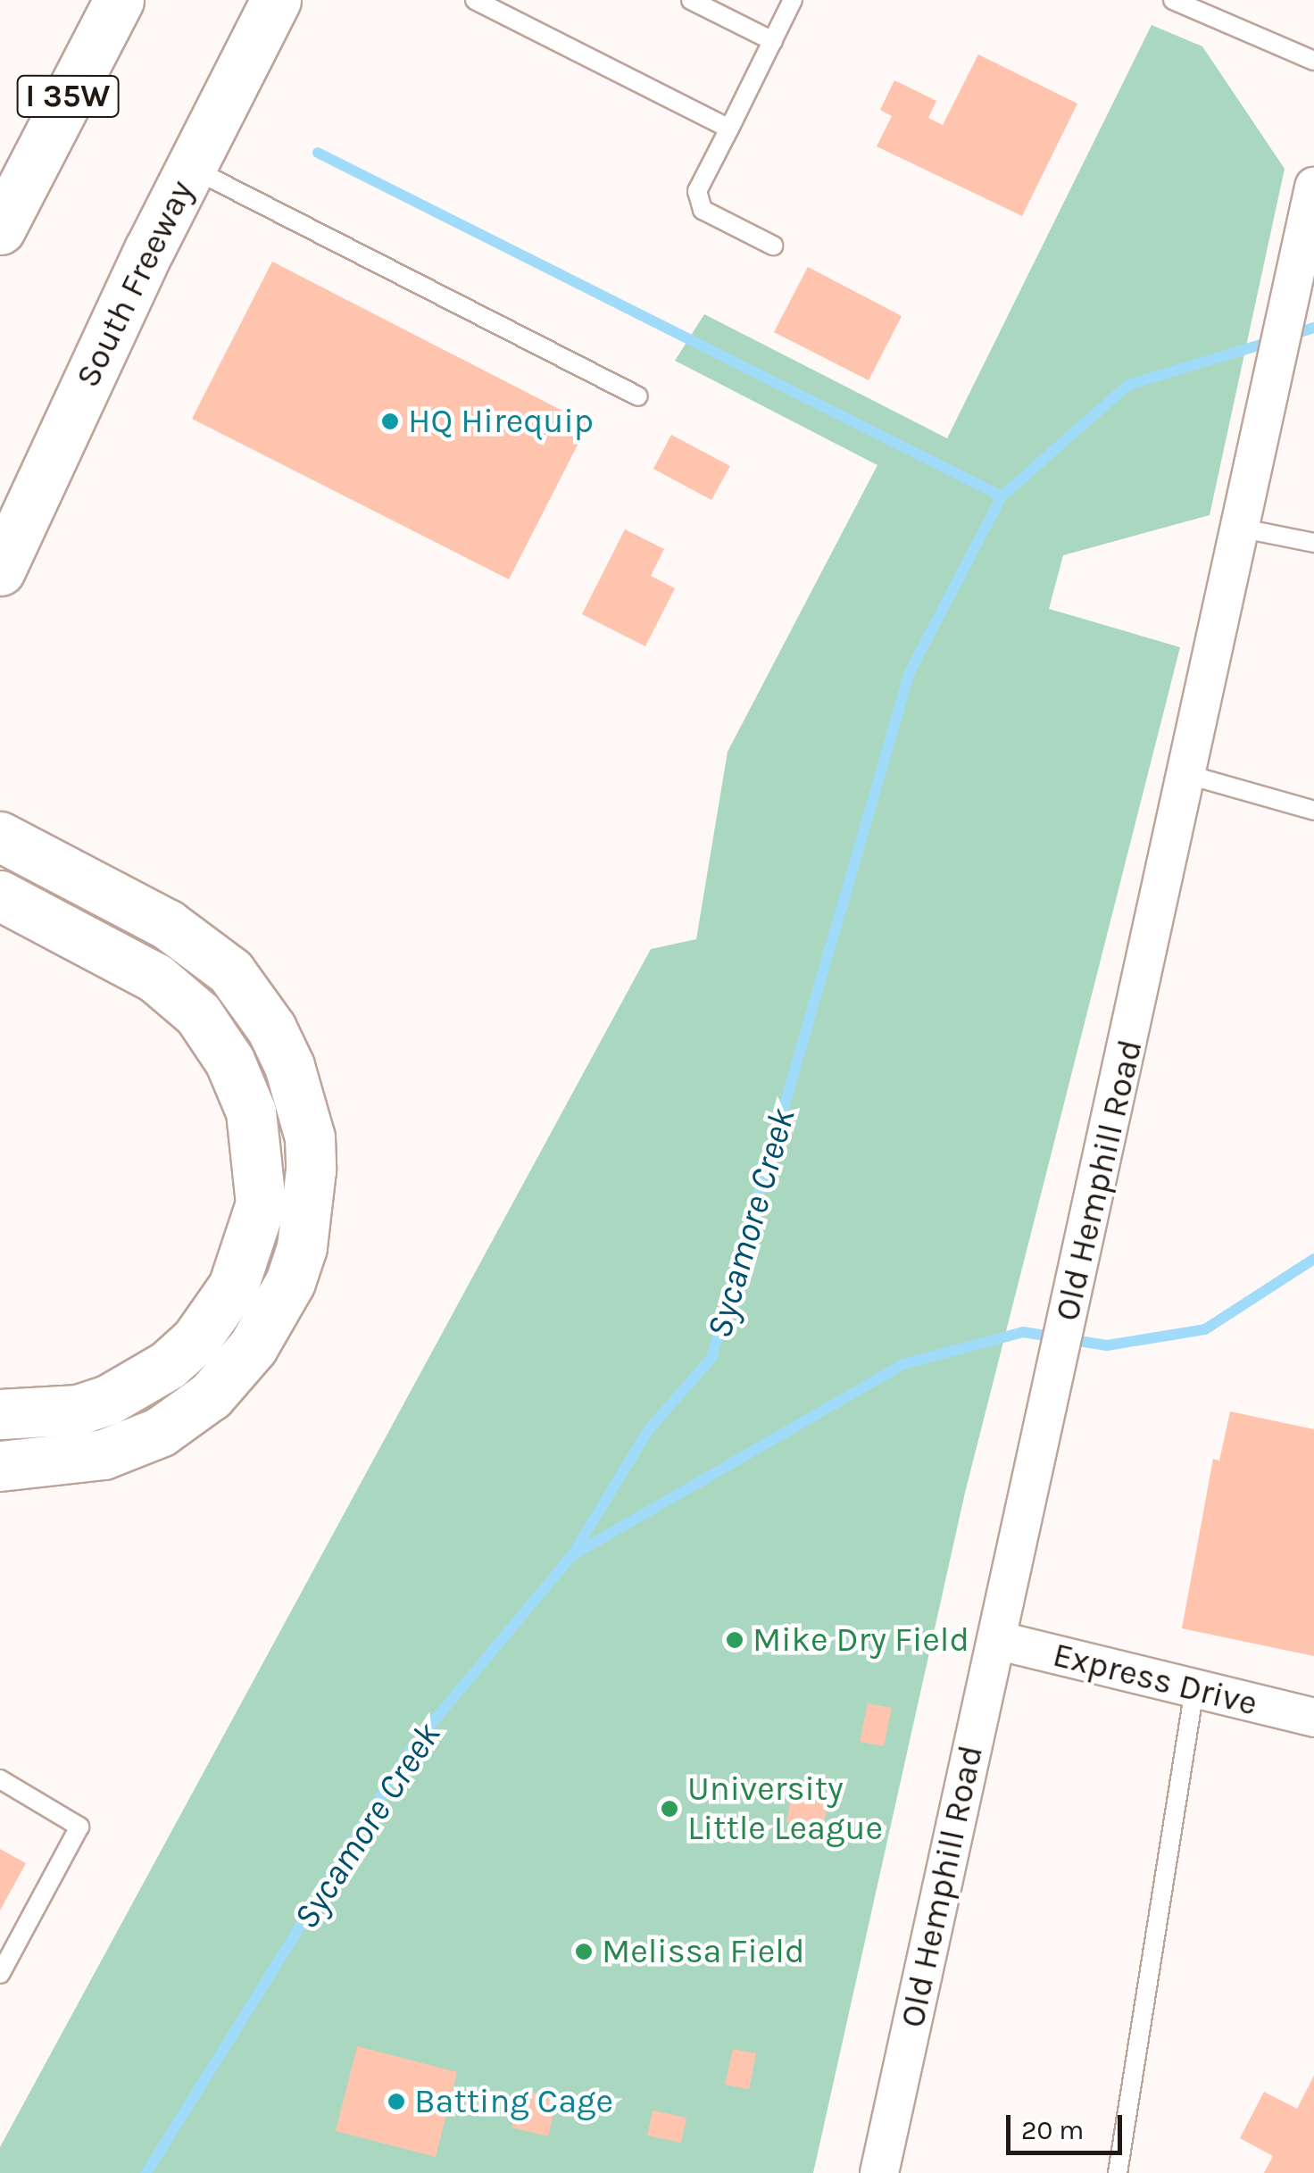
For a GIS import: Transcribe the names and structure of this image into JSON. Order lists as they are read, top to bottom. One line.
{"streets":{"main road":["I 35W","South Freeway"],"street":["Old Hemphill Road","Express Drive"]},"crossings":[["Old Hemphill Road","Express Drive"]],"water":["Sycamore Creek"],"places":["HQ Hirequip","Mike Dry Field","University Little League","Melissa Field","Batting Cage"],"scale_bar":"20 m"}
